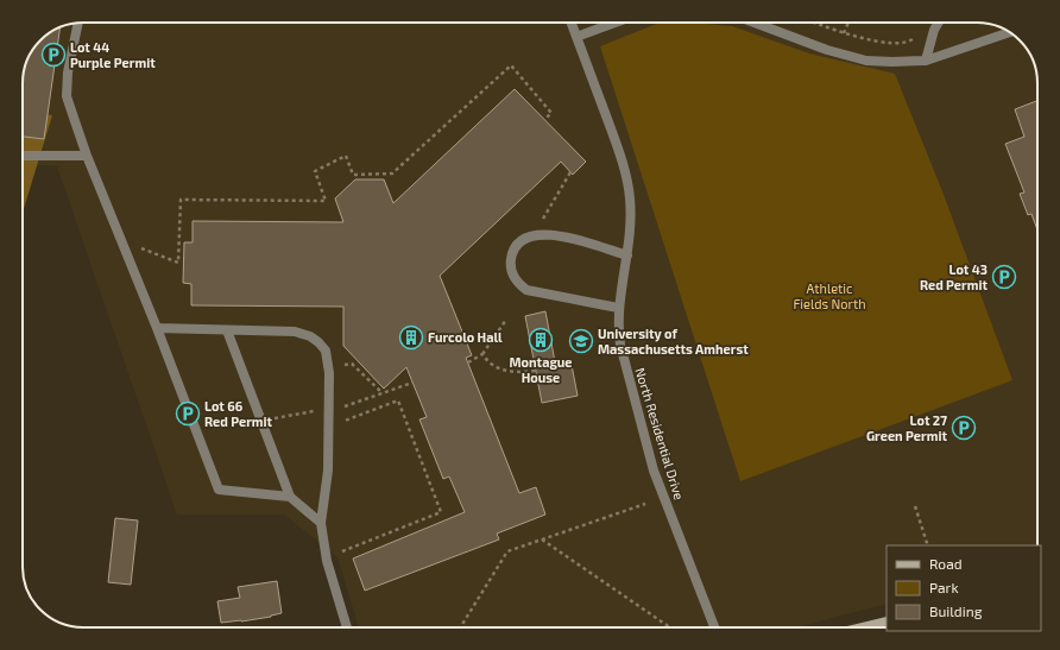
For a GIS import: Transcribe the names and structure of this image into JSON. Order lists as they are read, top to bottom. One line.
{"streets":{"street":["North Residential Drive"]},"parks":["Athletic Fields North"],"places":{"parking":["Lot 44 Purple Permit","Lot 43 Red Permit","Lot 66 Red Permit","Lot 27 Green Permit"],"building":["Furcolo Hall","Montague House"],"school or university":["University of Massachusetts Amherst"]},"legend":["Road","Park","Building"]}
